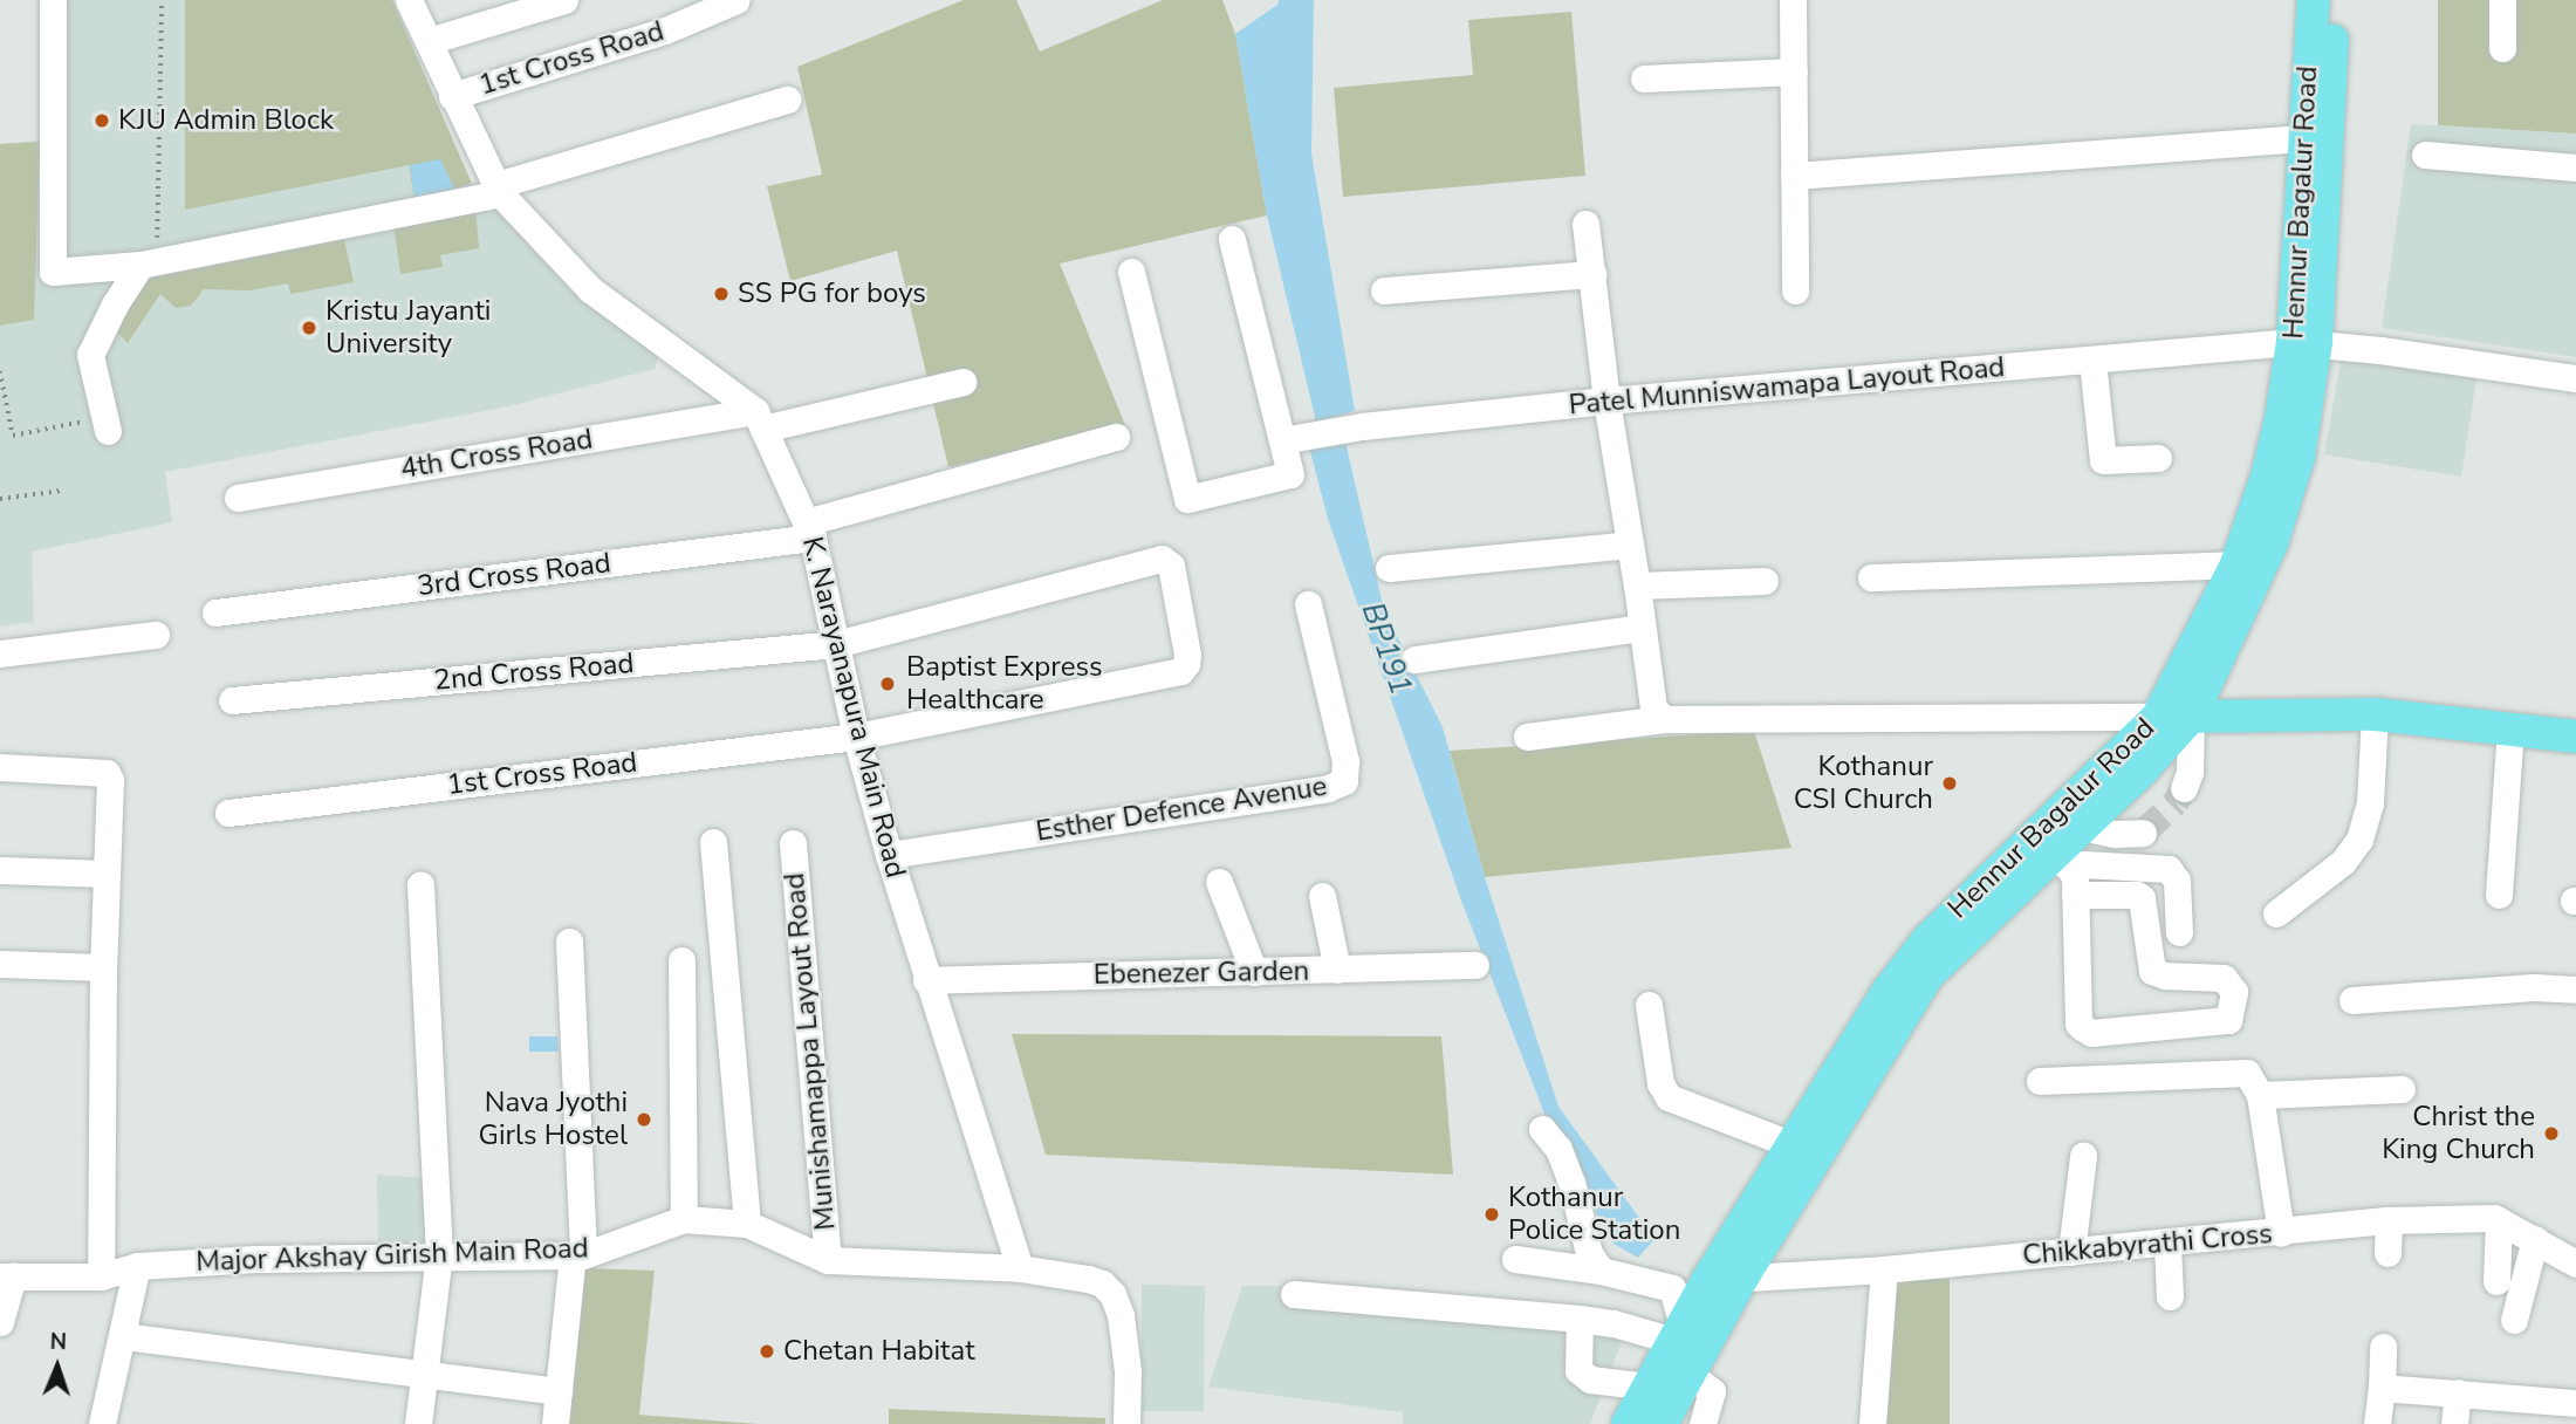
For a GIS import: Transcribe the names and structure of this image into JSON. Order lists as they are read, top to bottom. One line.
{"streets":{"main road":["Hennur Bagalur Road"],"street":["1st Cross Road","Patel Munniswamapa Layout Road","4th Cross Road","3rd Cross Road","2nd Cross Road","K. Narayanapura Main Road","Esther Defence Avenue","Ebenezer Garden","Munishamappa Layout Road","Chikkabyrathi Cross","Major Akshay Girish Main Road"]},"crossings":[["1st Cross Road","2nd Cross Road"],["1st Cross Road","K. Narayanapura Main Road"],["Hennur Bagalur Road","Patel Munniswamapa Layout Road"],["Hennur Bagalur Road","Chikkabyrathi Cross"],["4th Cross Road","K. Narayanapura Main Road"],["3rd Cross Road","K. Narayanapura Main Road"],["2nd Cross Road","K. Narayanapura Main Road"],["K. Narayanapura Main Road","Esther Defence Avenue"],["K. Narayanapura Main Road","Ebenezer Garden"],["K. Narayanapura Main Road","Major Akshay Girish Main Road"],["Munishamappa Layout Road","Major Akshay Girish Main Road"]],"water":["BP191"],"places":["KJU Admin Block","SS PG for boys","Kristu Jayanti University","Baptist Express Healthcare","Kothanur CSI Church","Nava Jyothi Girls Hostel","Christ the King Church","Kothanur Police Station","Chetan Habitat"],"north":"top"}
